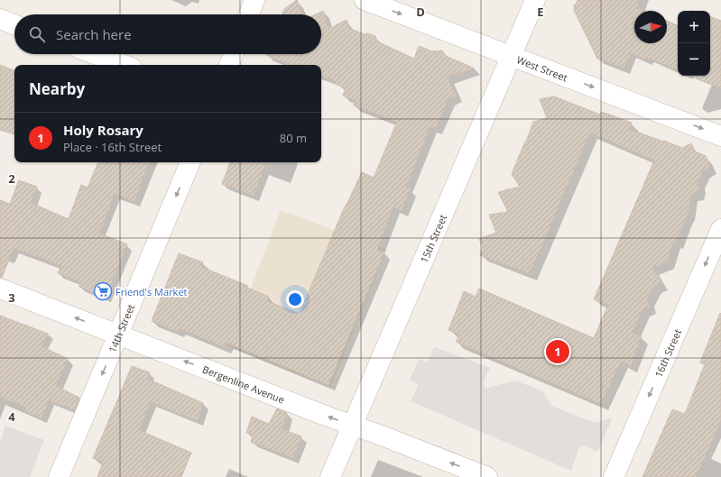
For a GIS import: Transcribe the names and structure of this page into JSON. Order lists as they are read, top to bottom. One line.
{"streets":{"street":["West Street","15th Street","14th Street","16th Street","Bergenline Avenue"]},"crossings":[["West Street","15th Street"],["15th Street","Bergenline Avenue"],["14th Street","Bergenline Avenue"]],"one_way":["West Street","14th Street","16th Street","Bergenline Avenue"],"places":{"supermarket":["Friend's Market"]},"north":"right","page":{"map_buttons":["+","−"],"search":"Search here","heading":"Nearby","list":[{"mark":"1","name":"Holy Rosary","note":"Place · 16th Street","value":"80 m"}],"pins":"1"},"grid":{"columns":["D","E"],"rows":["2","3","4"]}}
